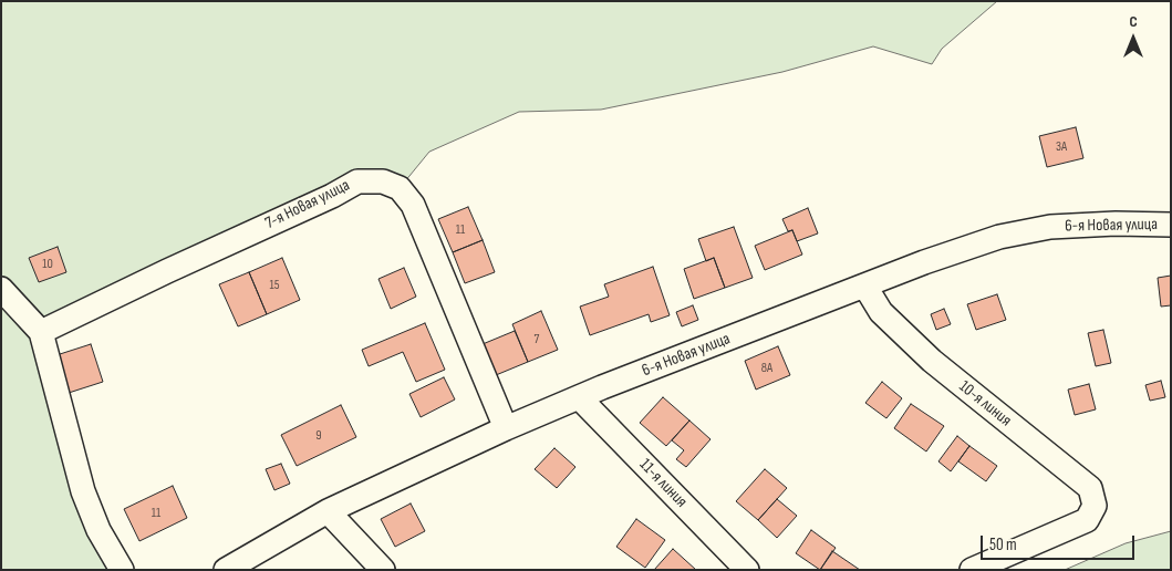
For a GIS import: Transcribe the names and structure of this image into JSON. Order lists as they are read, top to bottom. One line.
{"streets":{"street":["7-я Новая улица","6-я Новая улица","10-я линия","11-я линия"]},"crossings":[["7-я Новая улица","6-я Новая улица"],["6-я Новая улица","10-я линия"],["6-я Новая улица","11-я линия"]],"house_numbers":["3А","11","10","15","7","8А","9","11"],"scale_bar":"50 m","north":"top"}
